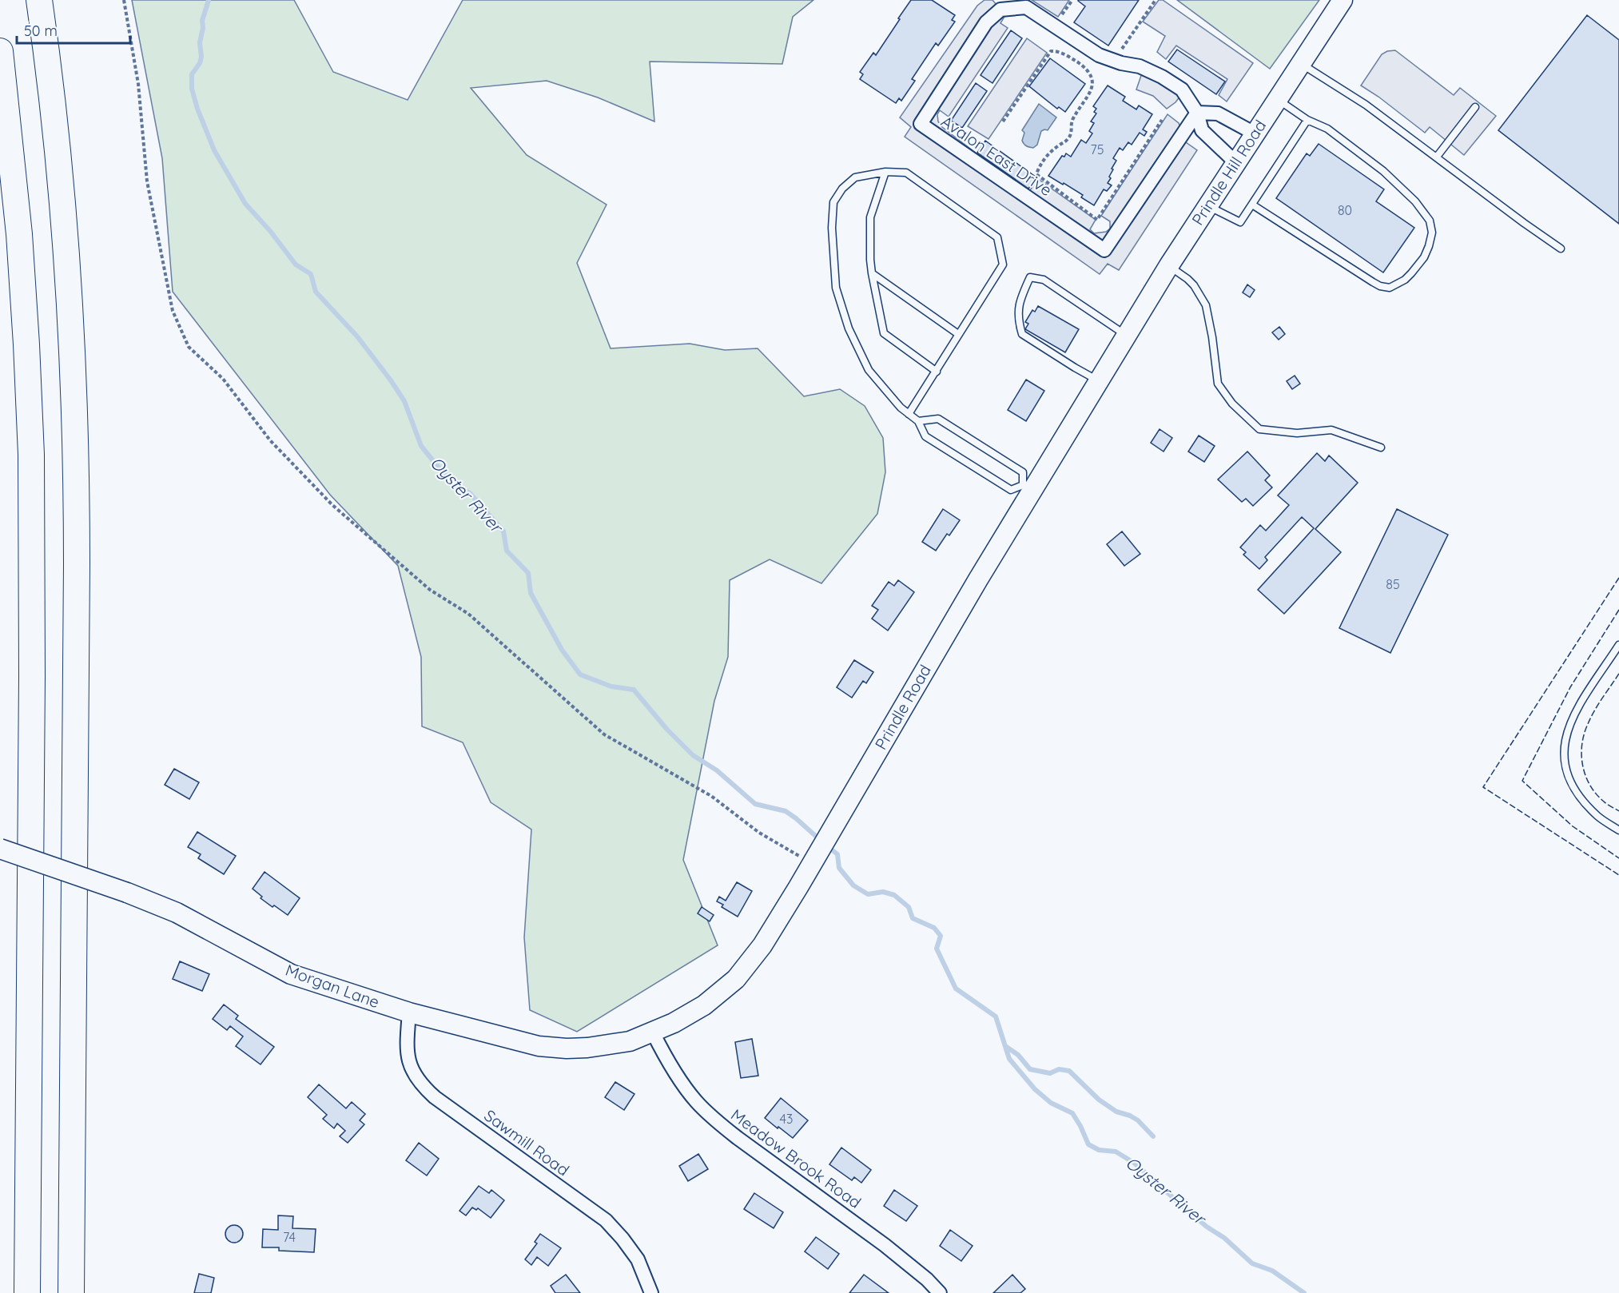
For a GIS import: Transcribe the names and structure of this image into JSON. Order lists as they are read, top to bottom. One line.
{"streets":{"street":["Avalon East Drive","Prindle Hill Road","Prindle Road","Morgan Lane","Sawmill Road","Meadow Brook Road"]},"crossings":[["Avalon East Drive","Prindle Hill Road"],["Prindle Hill Road","Prindle Road"],["Prindle Road","Morgan Lane"],["Prindle Road","Meadow Brook Road"],["Morgan Lane","Sawmill Road"],["Morgan Lane","Meadow Brook Road"]],"water":["Oyster River"],"house_numbers":["75","80","85","43","74"],"scale_bar":"50 m"}
